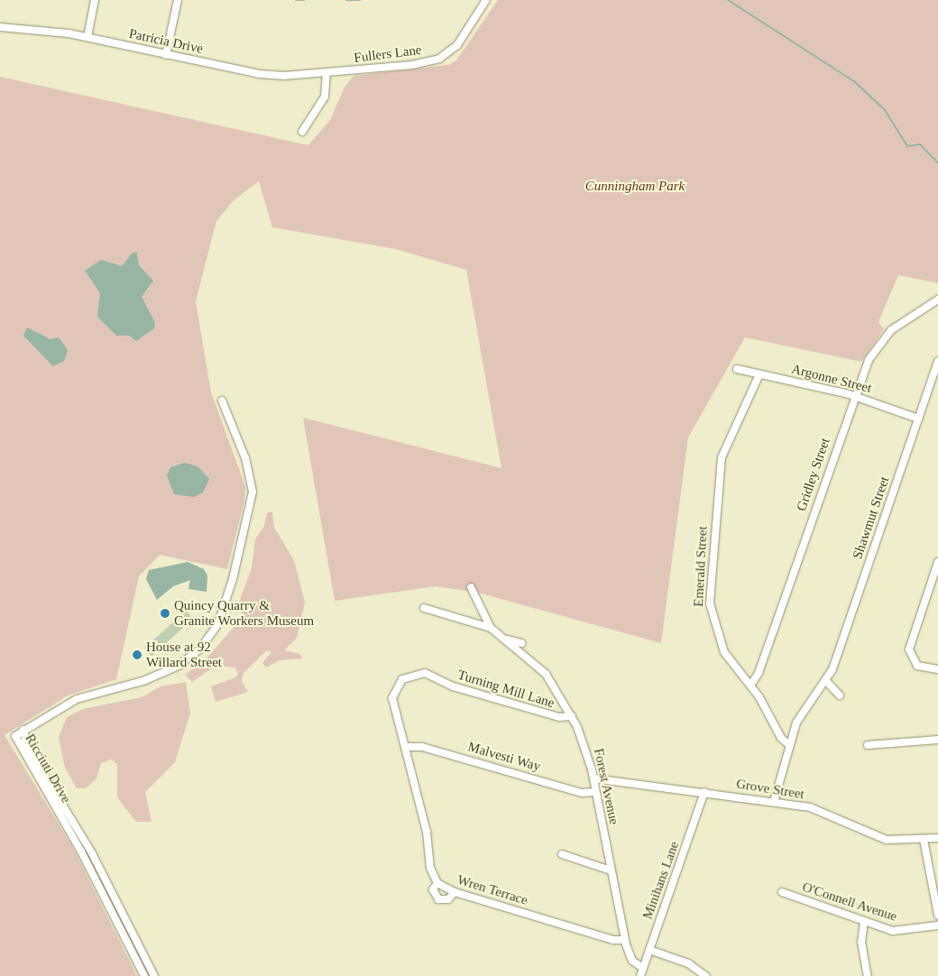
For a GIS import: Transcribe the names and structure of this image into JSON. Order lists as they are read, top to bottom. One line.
{"streets":{"street":["Patricia Drive","Fullers Lane","Argonne Street","Gridley Street","Shawmut Street","Emerald Street","Turning Mill Lane","Malvesti Way","Ricciuti Drive","Forest Avenue","Grove Street","Minihans Lane","Wren Terrace","O'Connell Avenue"]},"crossings":[["Patricia Drive","Fullers Lane"],["Argonne Street","Gridley Street"],["Argonne Street","Shawmut Street"],["Argonne Street","Emerald Street"],["Gridley Street","Emerald Street"],["Shawmut Street","Emerald Street"],["Shawmut Street","Grove Street"],["Turning Mill Lane","Malvesti Way"],["Turning Mill Lane","Forest Avenue"],["Turning Mill Lane","Wren Terrace"],["Malvesti Way","Forest Avenue"],["Malvesti Way","Wren Terrace"],["Forest Avenue","Grove Street"],["Forest Avenue","Minihans Lane"],["Forest Avenue","Wren Terrace"],["Grove Street","Minihans Lane"]],"parks":["Cunningham Park"],"places":["Quincy Quarry & Granite Workers Museum","House at 92 Willard Street"]}
